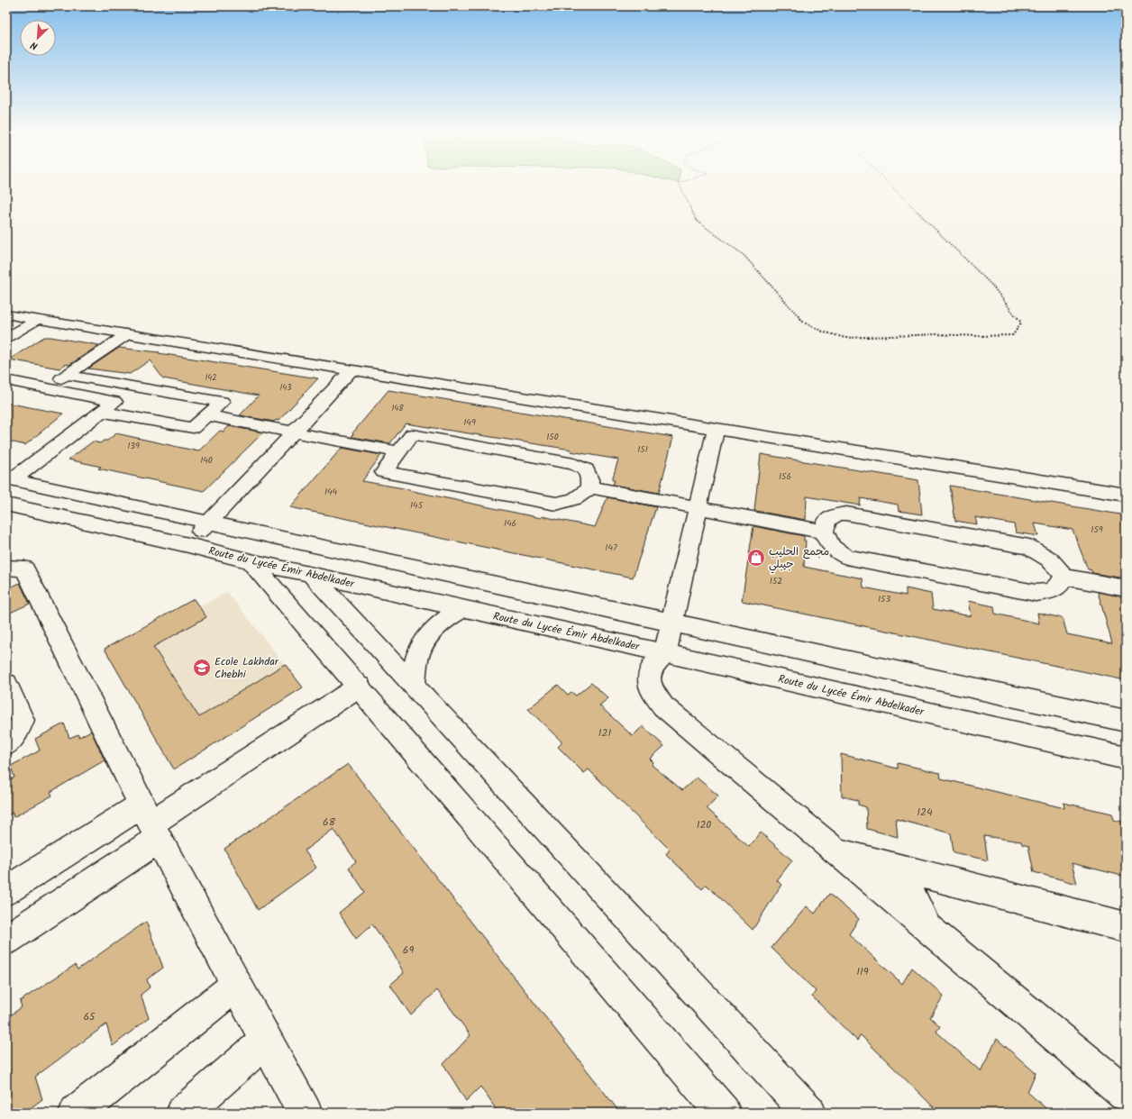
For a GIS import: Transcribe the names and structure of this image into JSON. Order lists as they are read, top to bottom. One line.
{"streets":{"street":["Route du Lycée Émir Abdelkader"]},"places":{"shop":["مجمع الحليب جيبلي"],"school or university":["Ecole Lakhdar Chebhi"]},"house_numbers":["142","143","148","149","150","139","151","140","156","144","145","146","159","147","152","153","121","124","68","120","69","119","65"],"north":"bottom left"}
